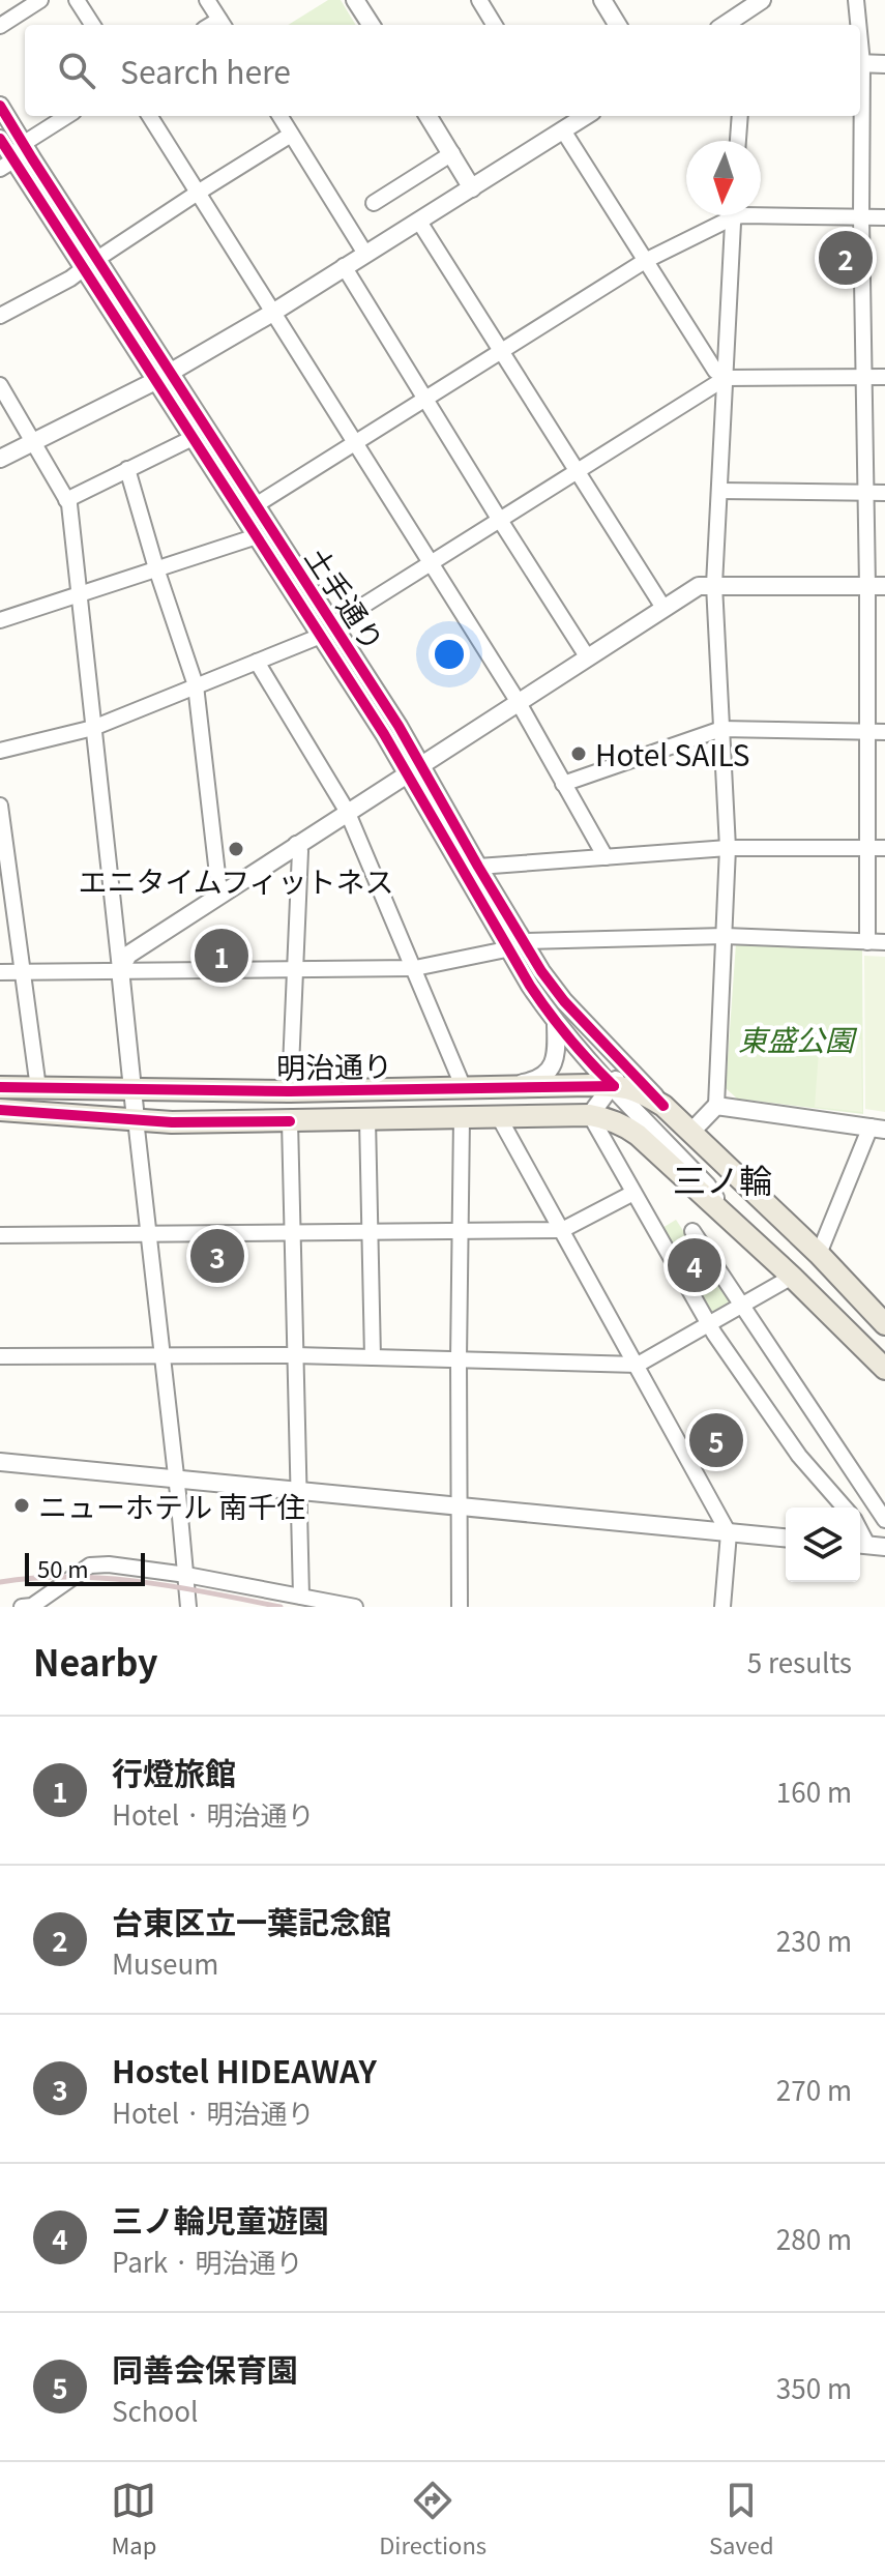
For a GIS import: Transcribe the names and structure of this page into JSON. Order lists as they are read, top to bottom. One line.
{"streets":{"main road":["明治通り"],"street":["土手通り"]},"districts":["三ノ輪"],"parks":["東盛公園"],"places":["Hotel SAILS","エニタイムフィットネス","ニューホテル 南千住"],"scale_bar":"50 m","north":"bottom","page":{"search":"Search here","pins":["2","1","3","4","5"],"scale":"50 m","heading":["Nearby","5 results"],"list":[{"mark":"1","name":"行燈旅館","note":"Hotel · 明治通り","value":"160 m"},{"mark":"2","name":"台東区立一葉記念館","note":"Museum","value":"230 m"},{"mark":"3","name":"Hostel HIDEAWAY","note":"Hotel · 明治通り","value":"270 m"},{"mark":"4","name":"三ノ輪児童遊園","note":"Park · 明治通り","value":"280 m"},{"mark":"5","name":"同善会保育園","note":"School","value":"350 m"}],"nav":["Map","Directions","Saved"]}}
